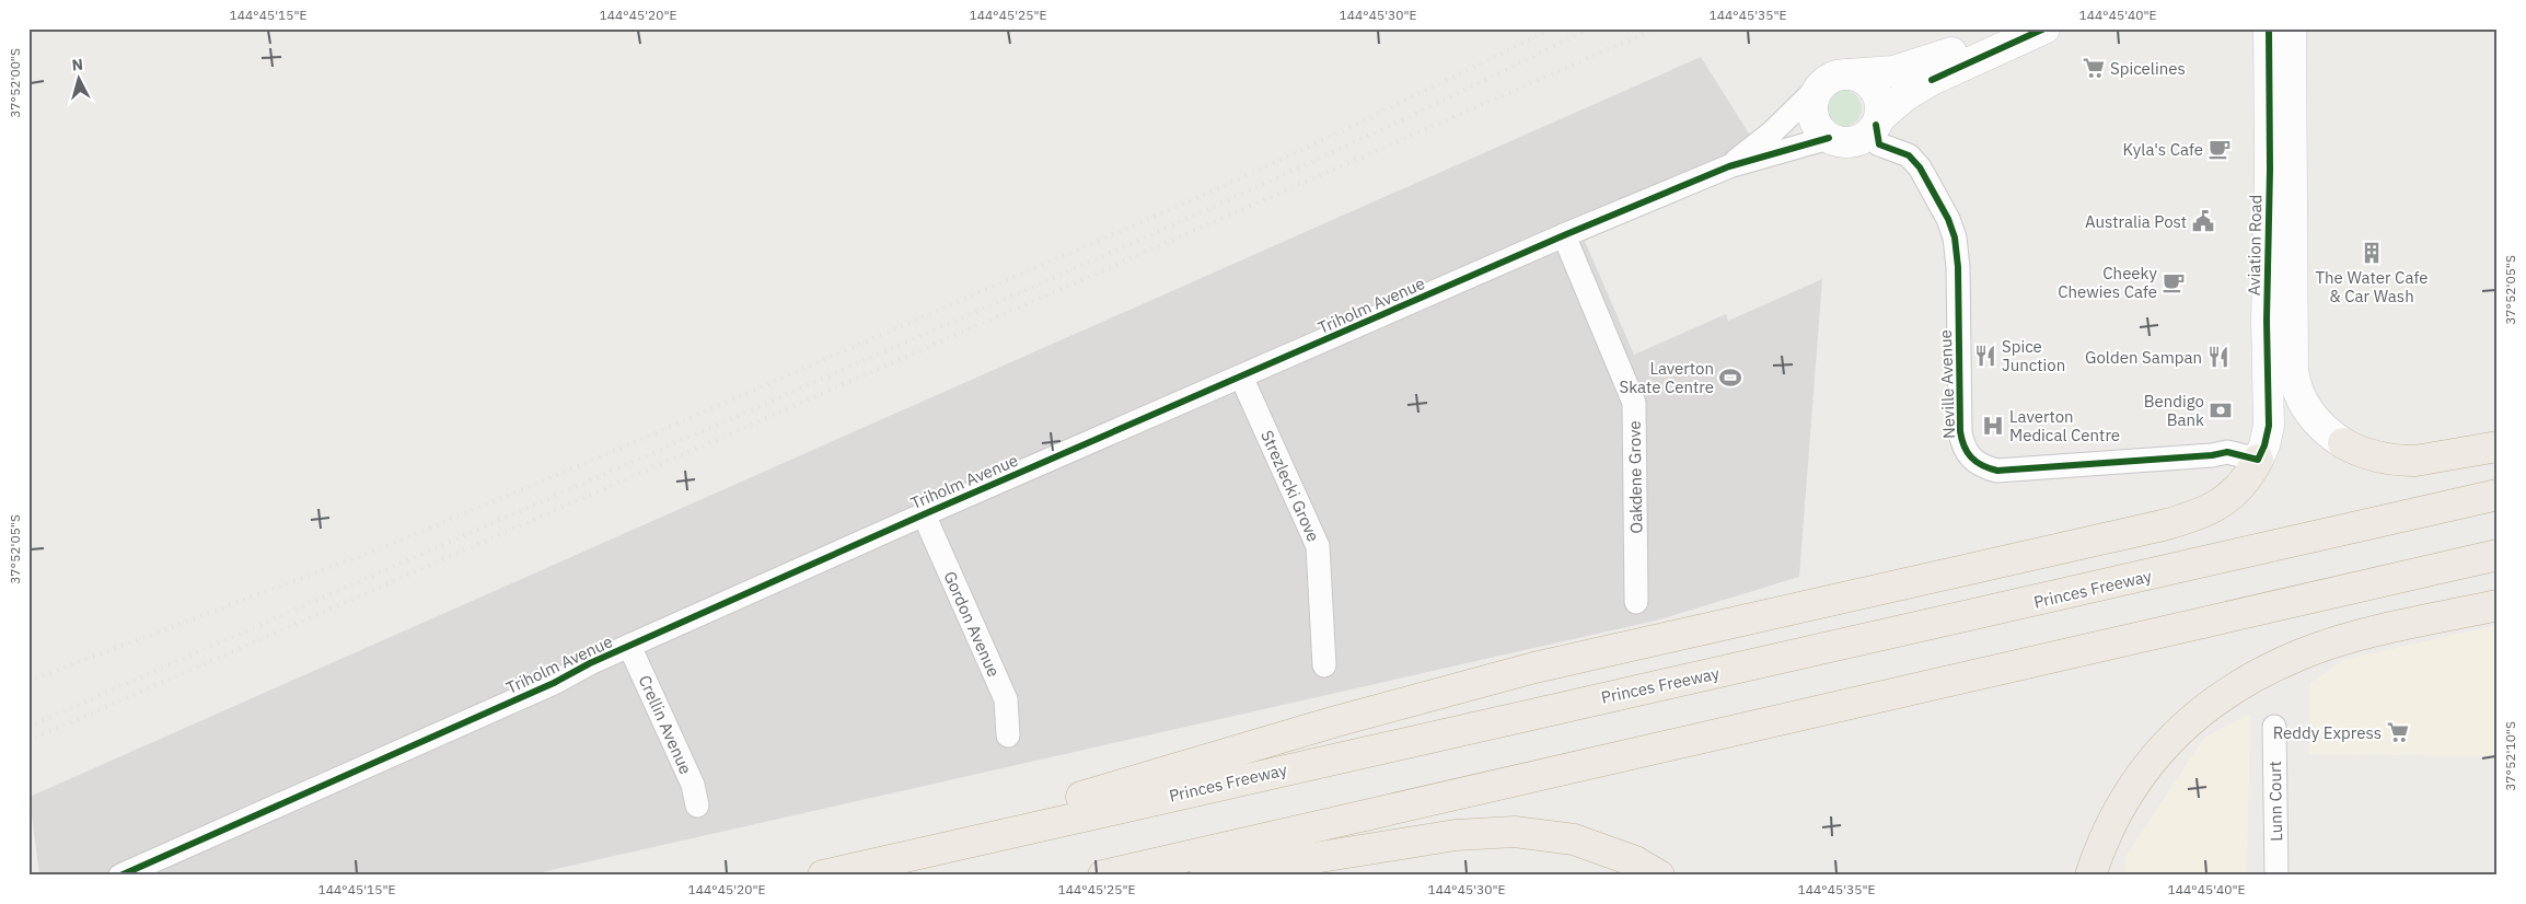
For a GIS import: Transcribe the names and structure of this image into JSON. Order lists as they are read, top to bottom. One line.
{"streets":{"highway":["Princes Freeway"],"street":["Aviation Road","Triholm Avenue","Neville Avenue","Oakdene Grove","Strezlecki Grove","Gordon Avenue","Crellin Avenue","Lunn Court"]},"crossings":[["Aviation Road","Neville Avenue"],["Triholm Avenue","Oakdene Grove"],["Triholm Avenue","Strezlecki Grove"],["Triholm Avenue","Gordon Avenue"],["Triholm Avenue","Crellin Avenue"]],"places":{"supermarket":["Spicelines","Reddy Express"],"cafe":["Kyla's Cafe","Cheeky Chewies Cafe"],"public building":["Australia Post"],"building":["The Water Cafe & Car Wash"],"restaurant":["Spice Junction","Golden Sampan"],"sports":["Laverton Skate Centre"],"bank":["Bendigo Bank"],"hospital":["Laverton Medical Centre"]},"north":"top","coordinates":["144°45'15\"E","144°45'20\"E","144°45'25\"E","144°45'30\"E","144°45'35\"E","144°45'40\"E","37°52'00\"S","37°52'05\"S","37°52'10\"S"]}
